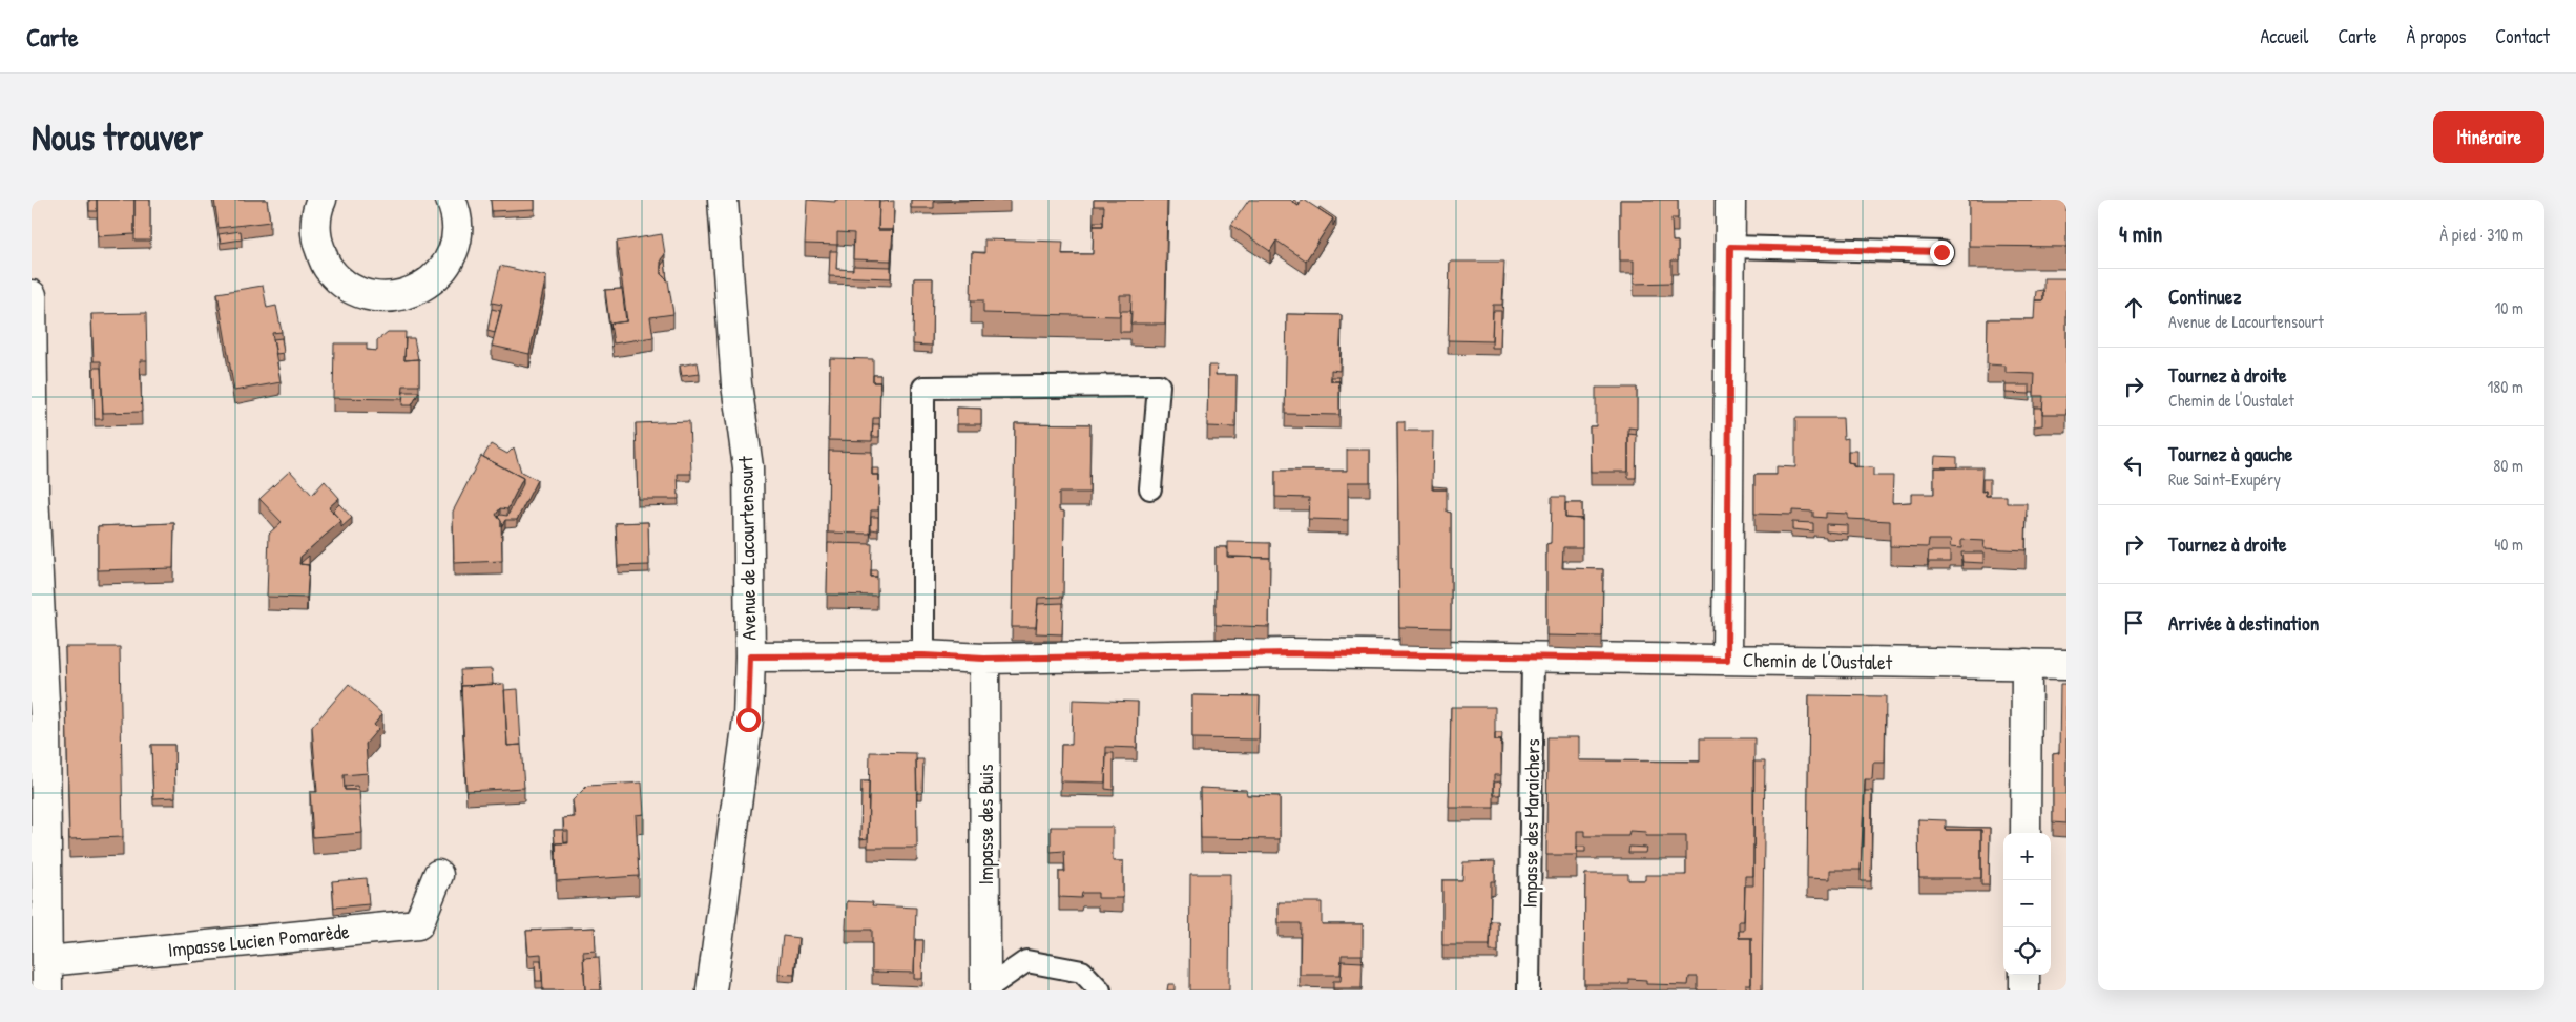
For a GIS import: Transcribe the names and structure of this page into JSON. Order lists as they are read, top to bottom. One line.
{"streets":{"street":["Avenue de Lacourtensourt","Chemin de l'Oustalet","Impasse des Buis","Impasse Lucien Pomarède"],"lane":["Impasse des Maraichers"]},"crossings":[["Avenue de Lacourtensourt","Chemin de l'Oustalet"],["Chemin de l'Oustalet","Impasse des Maraichers"],["Chemin de l'Oustalet","Impasse des Buis"]],"page":{"header":"Carte","nav":["Accueil","Carte","À propos","Contact"],"buttons":"Itinéraire","title":"Nous trouver","heading":["4 min","À pied · 310 m"],"list":[["Continuez","Avenue de Lacourtensourt","10 m"],["Tournez à droite","Chemin de l'Oustalet","180 m"],["Tournez à gauche","Rue Saint-Exupéry","80 m"],["Tournez à droite","40 m"],"Arrivée à destination"],"map_buttons":["+","−"]}}
